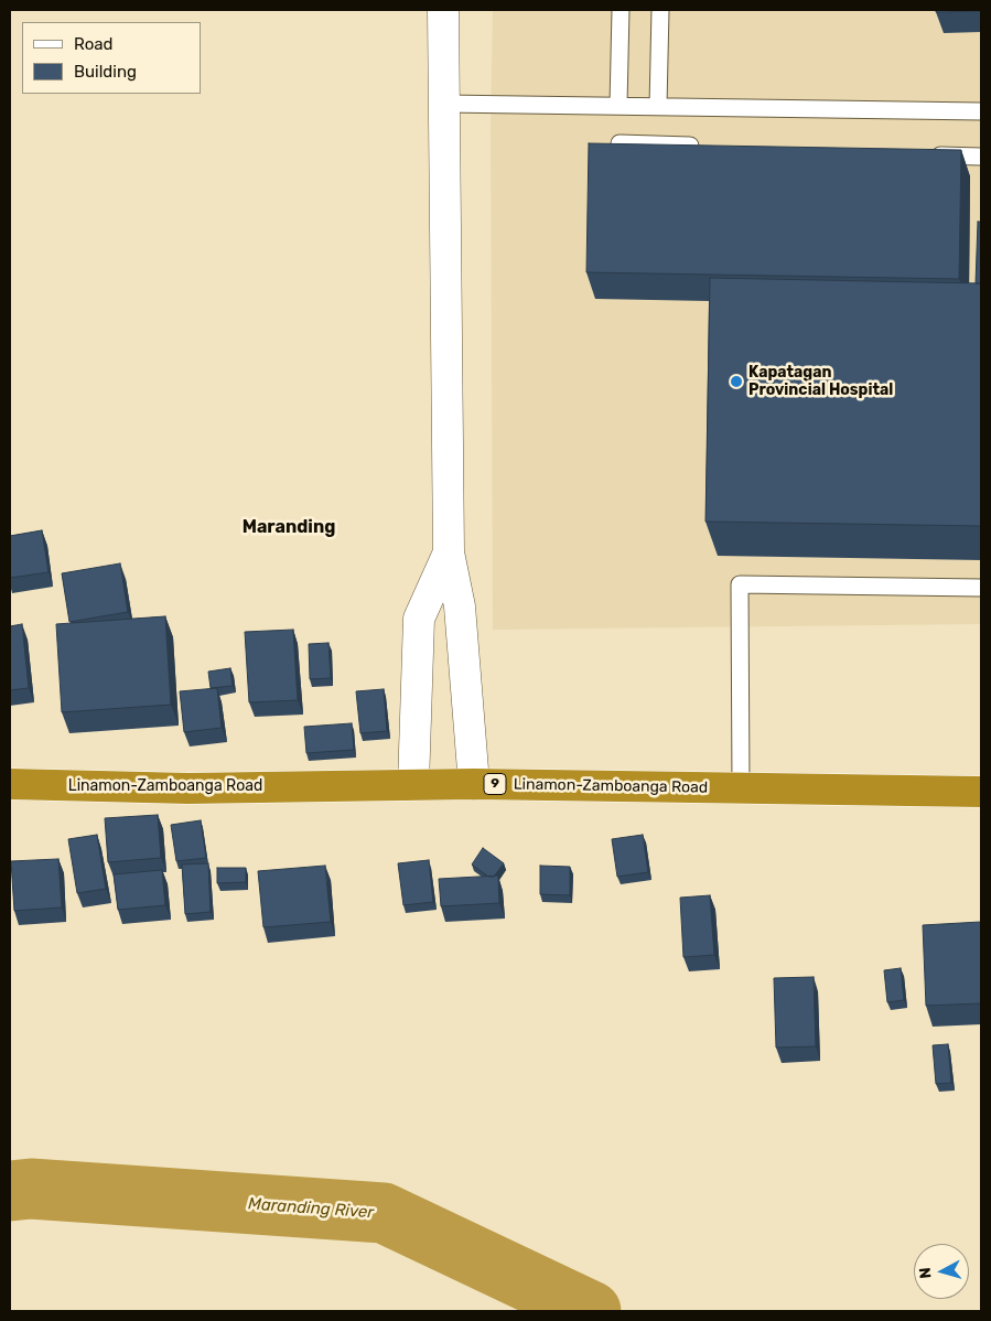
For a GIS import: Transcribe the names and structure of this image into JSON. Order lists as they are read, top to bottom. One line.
{"streets":{"highway":["9","Linamon-Zamboanga Road"]},"districts":["Maranding"],"water":["Maranding River"],"places":["Kapatagan Provincial Hospital"],"legend":["Road","Building"],"north":"left"}
